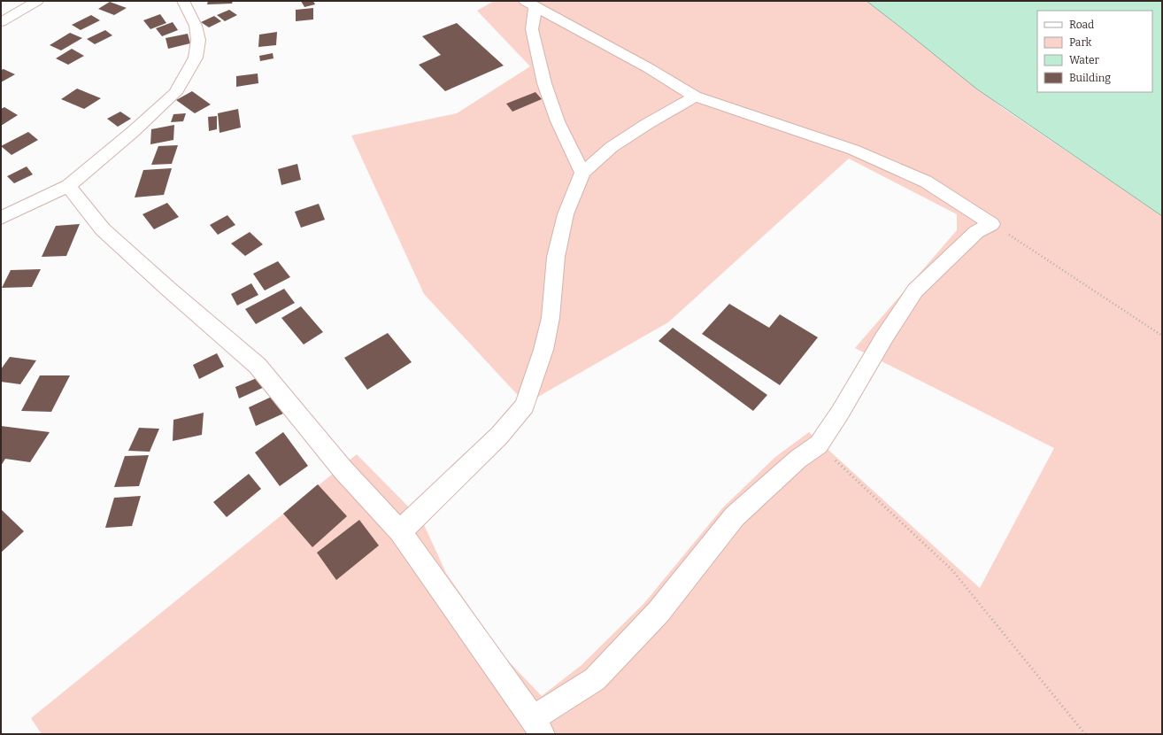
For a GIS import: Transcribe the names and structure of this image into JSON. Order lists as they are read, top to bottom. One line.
{"legend":["Road","Park","Water","Building"]}
